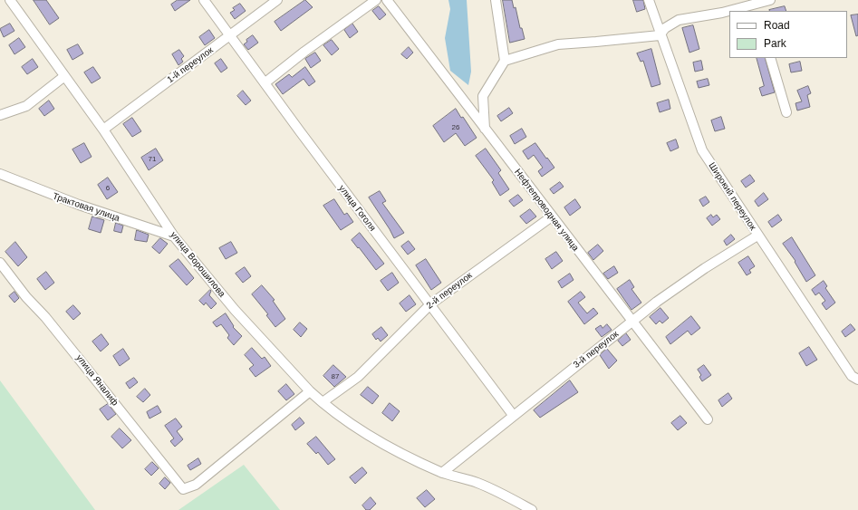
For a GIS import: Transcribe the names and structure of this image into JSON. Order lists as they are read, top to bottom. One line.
{"streets":{"street":["1-й переулок","Широкий переулок","Трактовая улица","улица Гоголя","Нефтепроводная улица","улица Ворошилова","2-й переулок","3-й переулок","улица Яналиф"]},"crossings":[["1-й переулок","улица Гоголя"],["1-й переулок","улица Ворошилова"],["Широкий переулок","3-й переулок"],["Трактовая улица","улица Ворошилова"],["улица Гоголя","2-й переулок"],["улица Гоголя","3-й переулок"],["Нефтепроводная улица","2-й переулок"],["Нефтепроводная улица","3-й переулок"],["улица Ворошилова","2-й переулок"],["улица Ворошилова","3-й переулок"],["улица Ворошилова","улица Яналиф"]],"house_numbers":["26","71","6","87"],"legend":["Road","Park"]}
